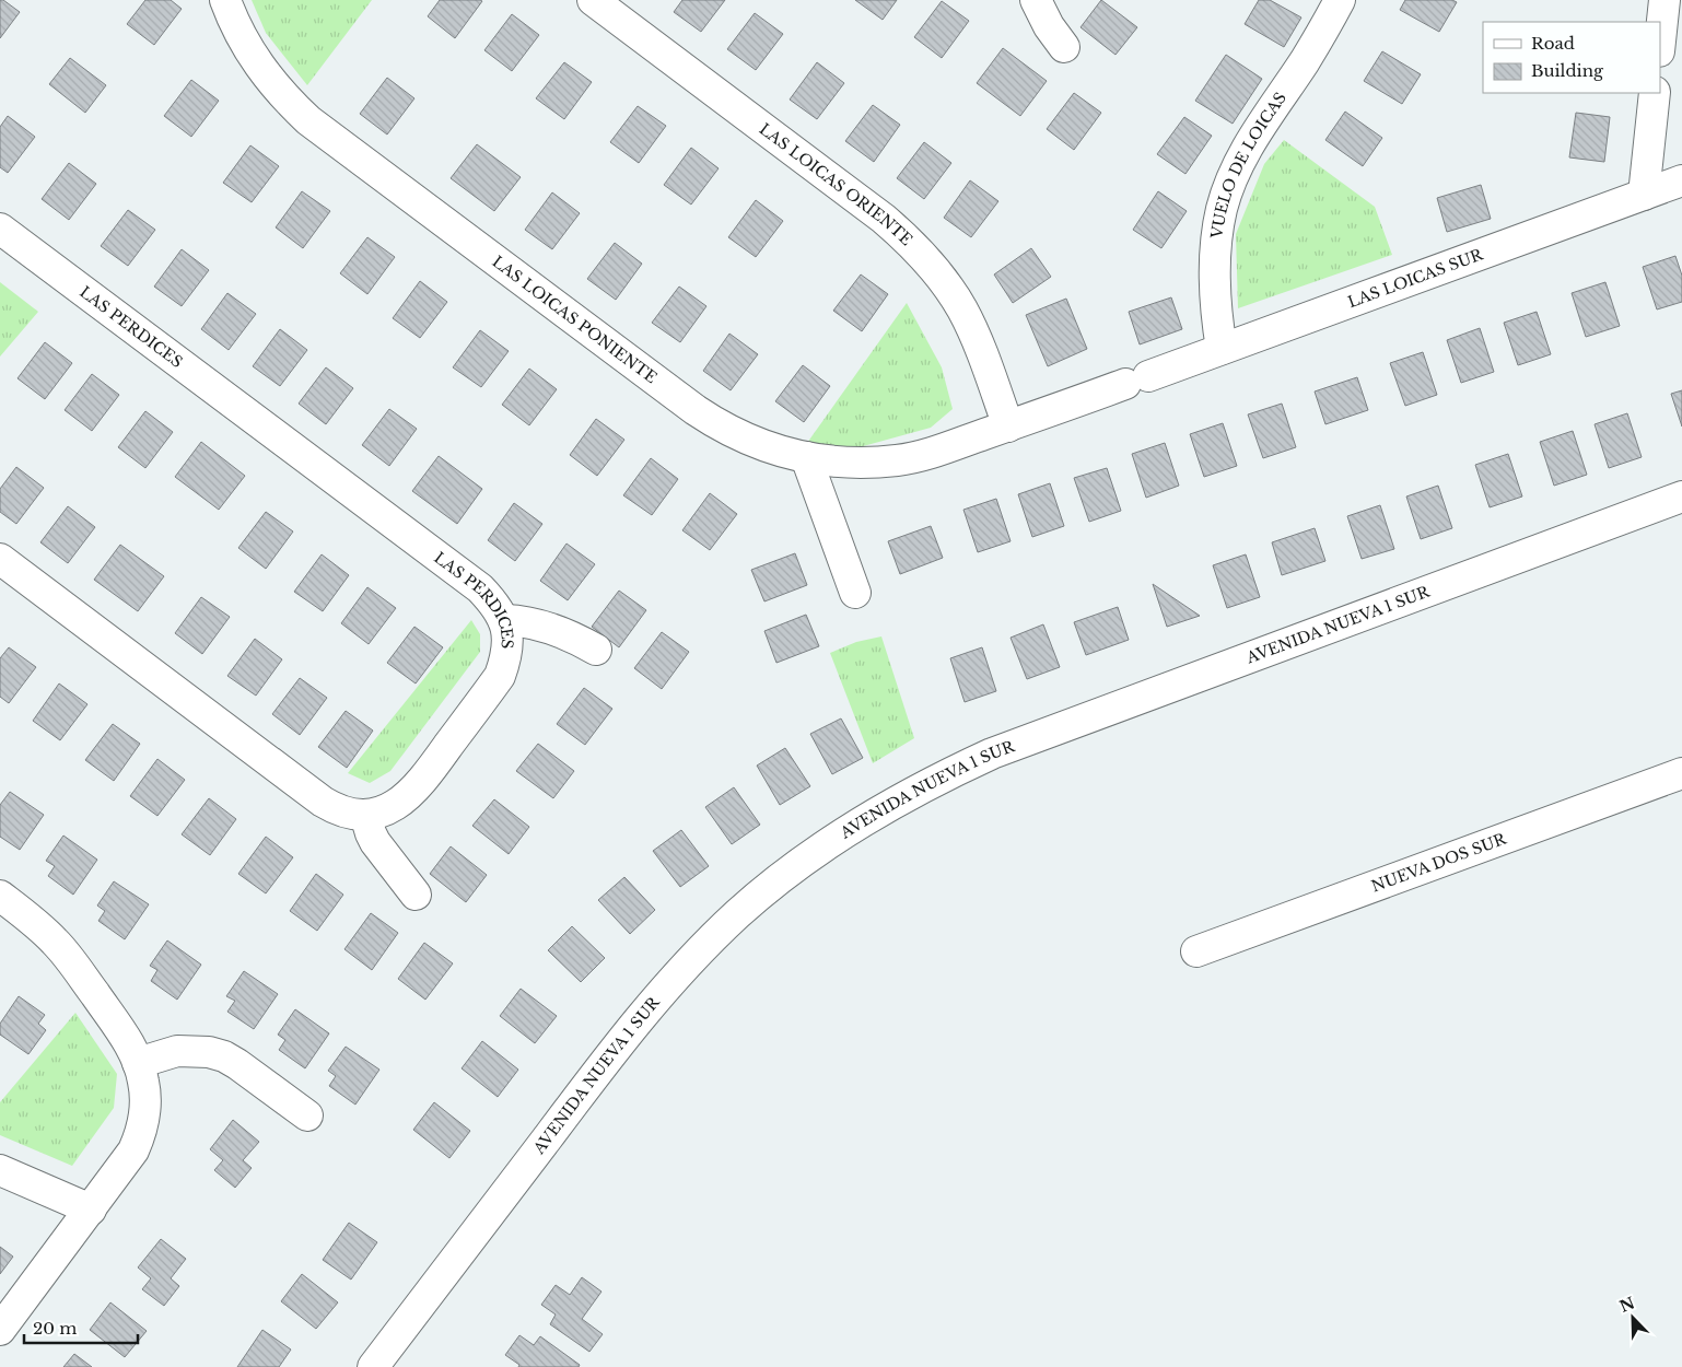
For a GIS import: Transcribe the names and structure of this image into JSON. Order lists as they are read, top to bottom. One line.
{"streets":{"street":["VUELO DE LOICAS","LAS LOICAS ORIENTE","LAS LOICAS SUR","LAS LOICAS PONIENTE","LAS PERDICES","AVENIDA NUEVA 1 SUR","NUEVA DOS SUR"]},"crossings":[["VUELO DE LOICAS","LAS LOICAS SUR"],["LAS LOICAS ORIENTE","LAS LOICAS SUR"],["LAS LOICAS ORIENTE","LAS LOICAS PONIENTE"],["LAS LOICAS SUR","LAS LOICAS PONIENTE"]],"legend":["Road","Building"],"scale_bar":"20 m","north":"top left"}
